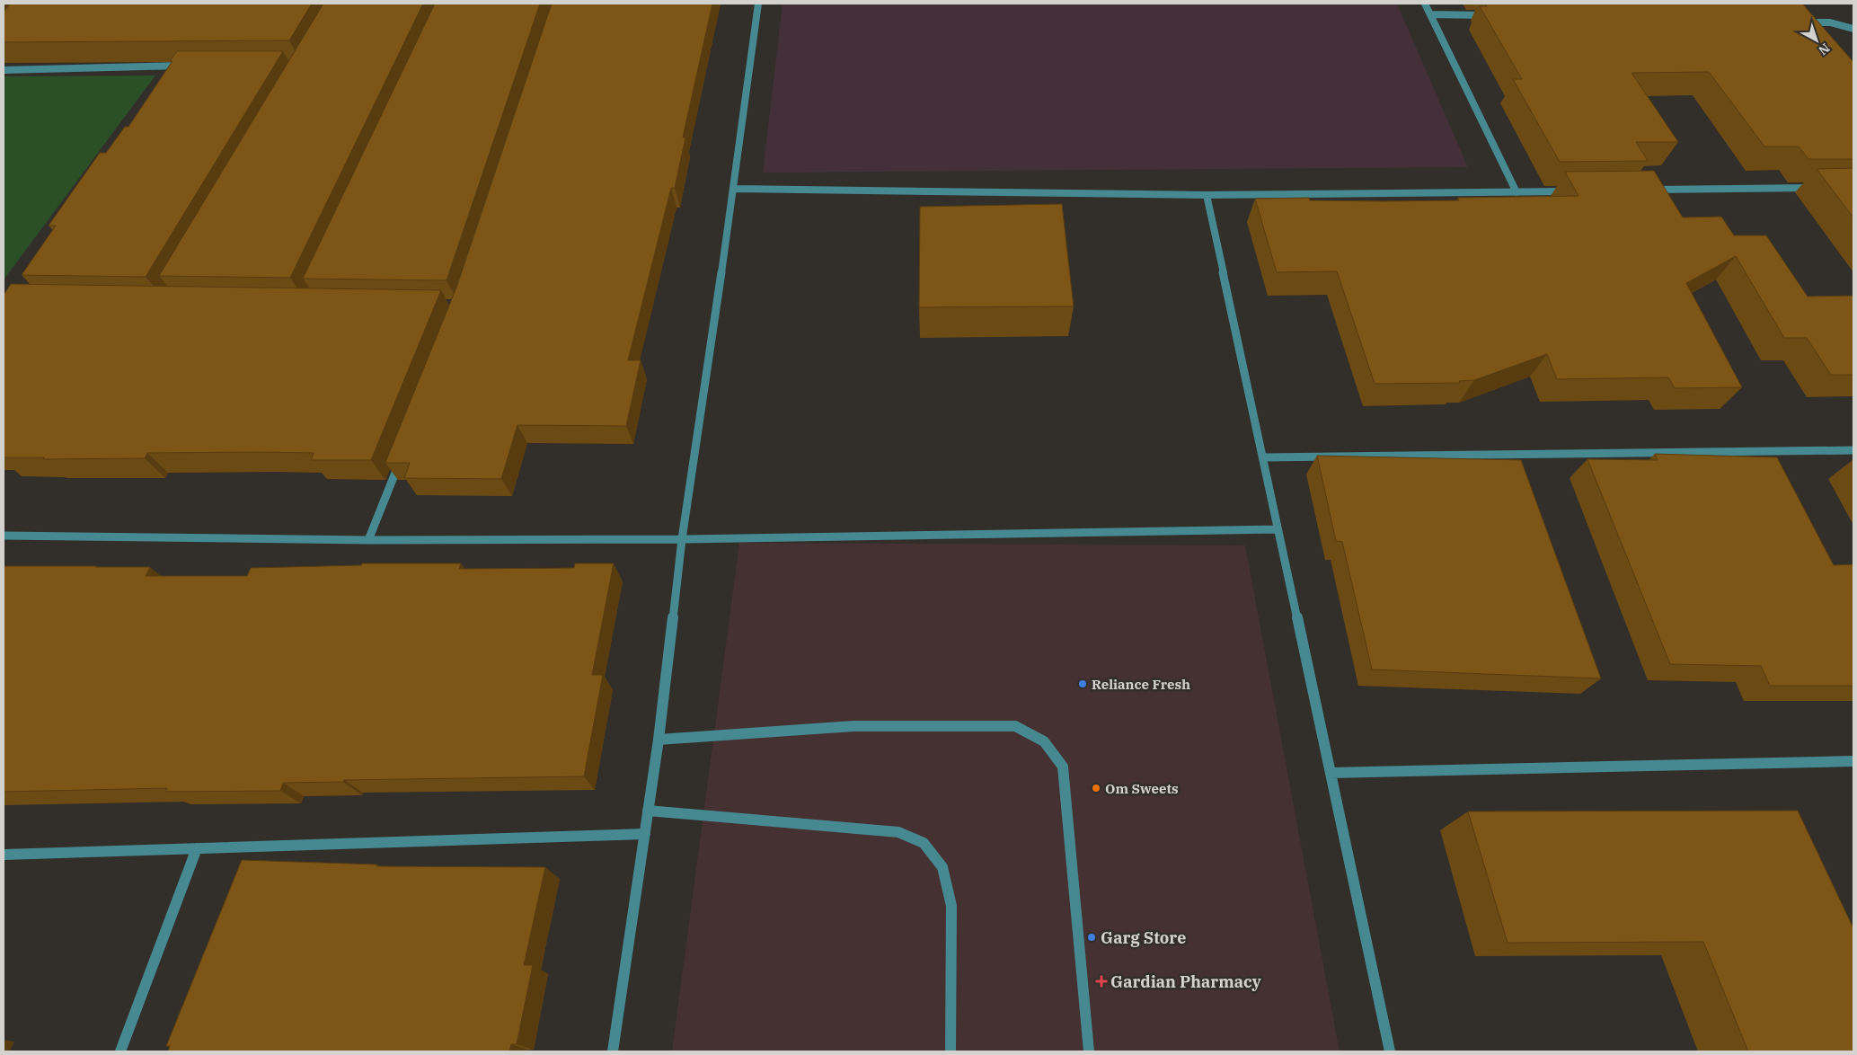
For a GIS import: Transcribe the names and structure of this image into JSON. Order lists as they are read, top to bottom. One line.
{"places":{"other":["Reliance Fresh","Om Sweets","Garg Store"],"health":["Gardian Pharmacy"]},"north":"bottom right"}
